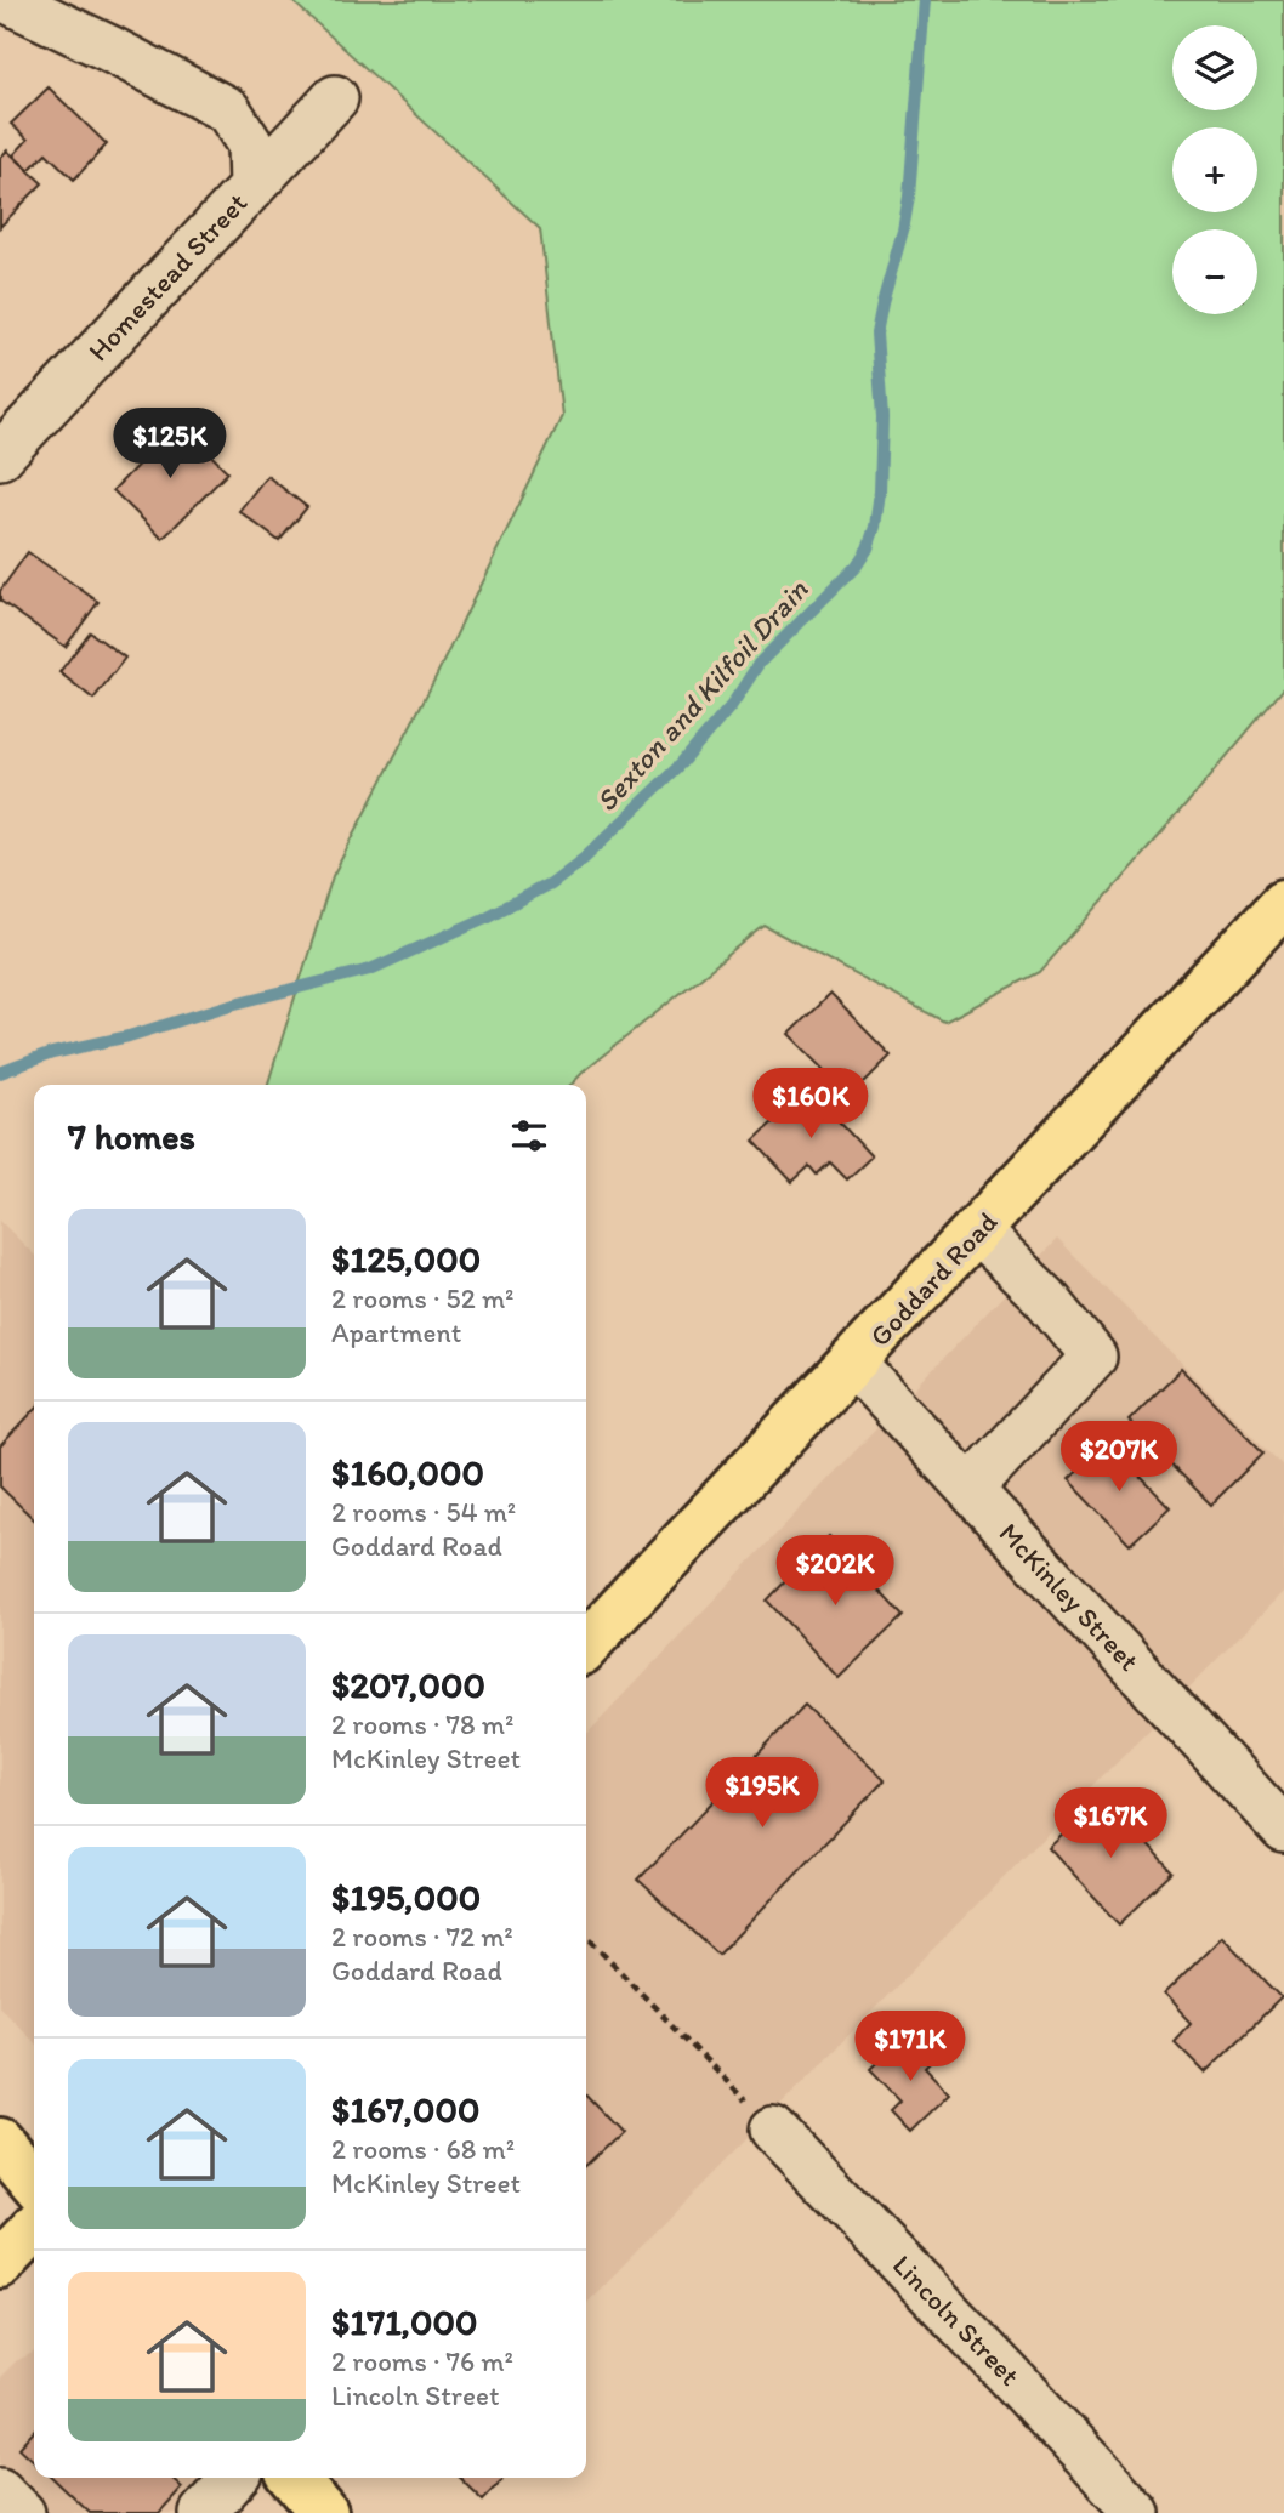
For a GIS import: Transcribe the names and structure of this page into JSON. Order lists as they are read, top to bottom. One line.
{"streets":{"main road":["Goddard Road"],"street":["Homestead Street","McKinley Street","Lincoln Street"]},"crossings":[["Goddard Road","McKinley Street"]],"water":["Sexton and Kilfoil Drain"],"page":{"map_buttons":["+","−"],"price":["$125K","$160K","$207K","$202K","$195K","$167K","$171K"],"heading":"7 homes","list":[{"name":"$125,000","note":"2 rooms · 52 m² · Apartment"},{"name":"$160,000","note":"2 rooms · 54 m² · Goddard Road"},{"name":"$207,000","note":"2 rooms · 78 m² · McKinley Street"},{"name":"$195,000","note":"2 rooms · 72 m² · Goddard Road"},{"name":"$167,000","note":"2 rooms · 68 m² · McKinley Street"},{"name":"$171,000","note":"2 rooms · 76 m² · Lincoln Street"}]}}
